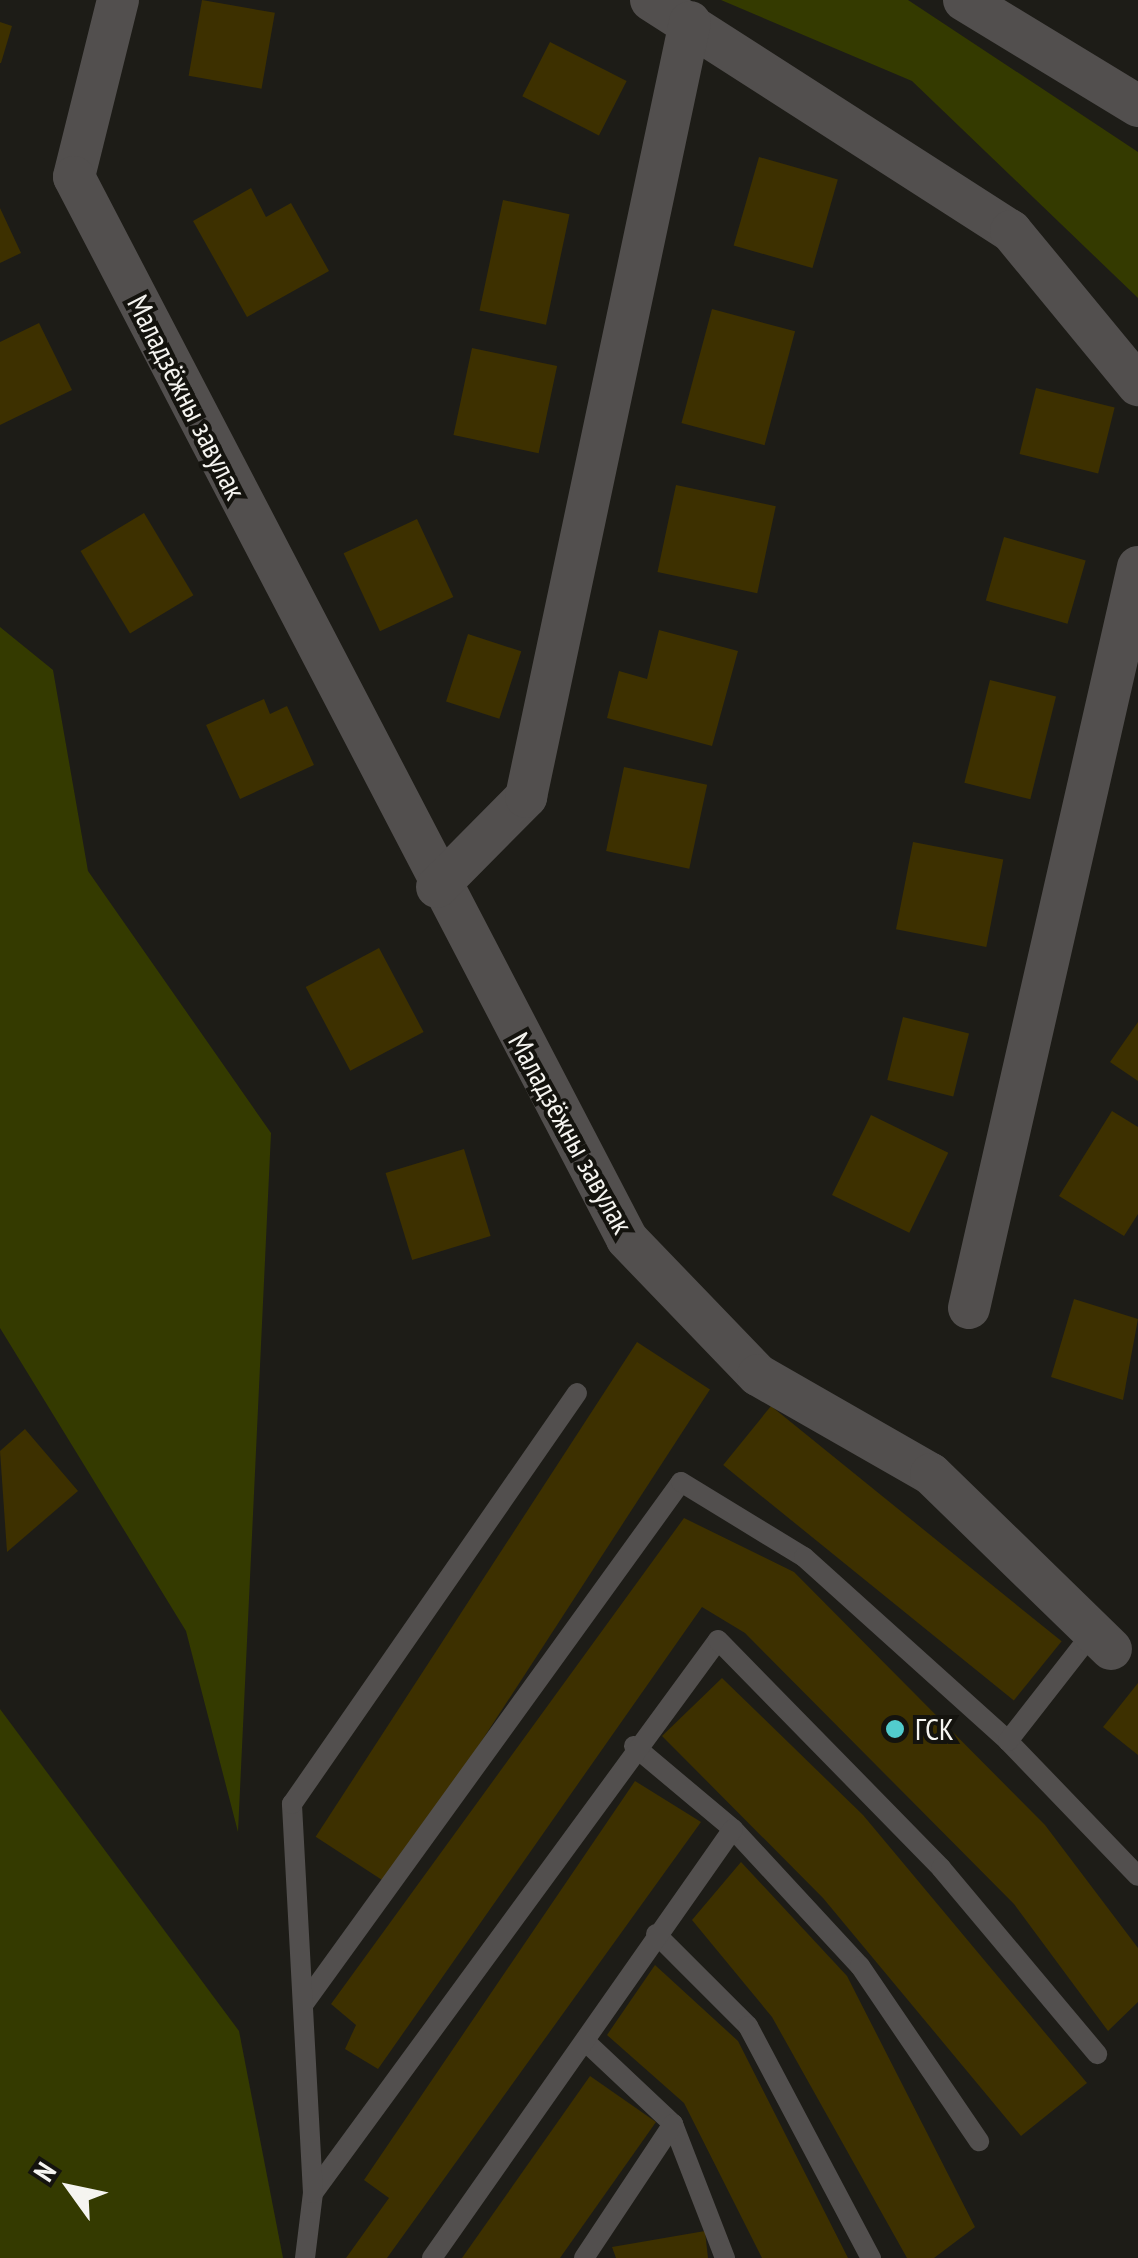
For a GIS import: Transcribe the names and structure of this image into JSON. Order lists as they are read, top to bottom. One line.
{"streets":{"street":["Маладзёжны завулак"]},"places":["ГСК"],"north":"top left"}
